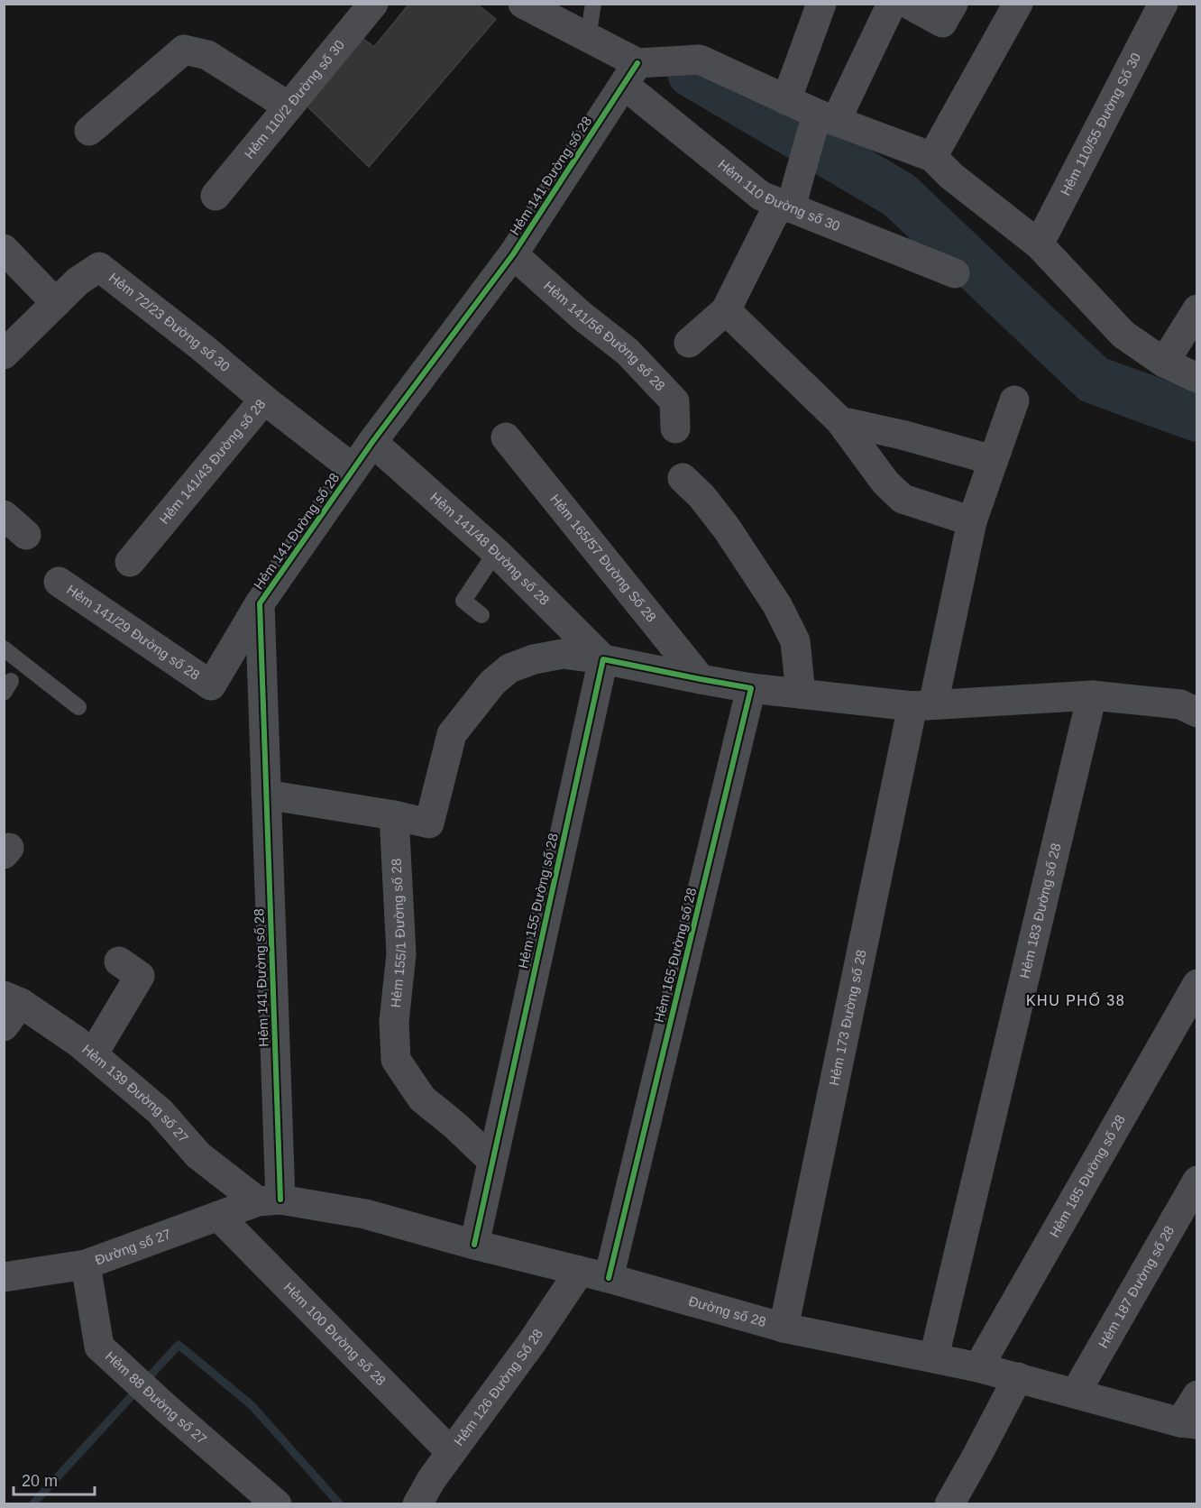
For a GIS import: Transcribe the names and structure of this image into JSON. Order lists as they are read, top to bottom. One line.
{"streets":{"street":["Hẻm 110/2 Đường số 30","Hẻm 110/55 Đường Số 30","Hẻm 141 Đường số 28","Hẻm 110 Đường số 30","Hẻm 72/23 Đường số 30","Hẻm 141/56 Đường số 28","Hẻm 141/43 Đường số 28","Hẻm 141/48 Đường số 28","Hẻm 165/57 Đường Số 28","Hẻm 141/29 Đường số 28","Hẻm 155 Đường số 28","Hẻm 183 Đường số 28","Hẻm 155/1 Đường số 28","Hẻm 165 Đường số 28","Hẻm 173 Đường số 28","Hẻm 139 Đường số 27","Hẻm 185 Đường số 28","Đường số 27","Hẻm 187 Đường số 28","Đường số 28","Hẻm 100 Đường số 28","Hẻm 126 Đường Số 28","Hẻm 88 Đường số 27"]},"crossings":[["Hẻm 141 Đường số 28","Hẻm 110 Đường số 30"],["Hẻm 141 Đường số 28","Hẻm 141/56 Đường số 28"],["Hẻm 141 Đường số 28","Hẻm 141/43 Đường số 28"],["Hẻm 141 Đường số 28","Hẻm 141/48 Đường số 28"],["Hẻm 141 Đường số 28","Hẻm 141/29 Đường số 28"],["Hẻm 141 Đường số 28","Hẻm 139 Đường số 27"],["Hẻm 141 Đường số 28","Đường số 27"],["Hẻm 141 Đường số 28","Đường số 28"],["Hẻm 72/23 Đường số 30","Hẻm 141/43 Đường số 28"],["Hẻm 141/48 Đường số 28","Hẻm 155 Đường số 28"],["Hẻm 155 Đường số 28","Hẻm 155/1 Đường số 28"],["Hẻm 155 Đường số 28","Đường số 28"],["Hẻm 183 Đường số 28","Đường số 28"],["Hẻm 165 Đường số 28","Đường số 28"],["Hẻm 173 Đường số 28","Đường số 28"],["Hẻm 139 Đường số 27","Đường số 27"],["Hẻm 139 Đường số 27","Đường số 28"],["Hẻm 185 Đường số 28","Đường số 28"],["Đường số 27","Đường số 28"],["Đường số 27","Hẻm 100 Đường số 28"],["Đường số 27","Hẻm 88 Đường số 27"],["Hẻm 187 Đường số 28","Đường số 28"],["Đường số 28","Hẻm 126 Đường Số 28"],["Hẻm 100 Đường số 28","Hẻm 126 Đường Số 28"]],"districts":["KHU PHỐ 38"],"scale_bar":"20 m"}
